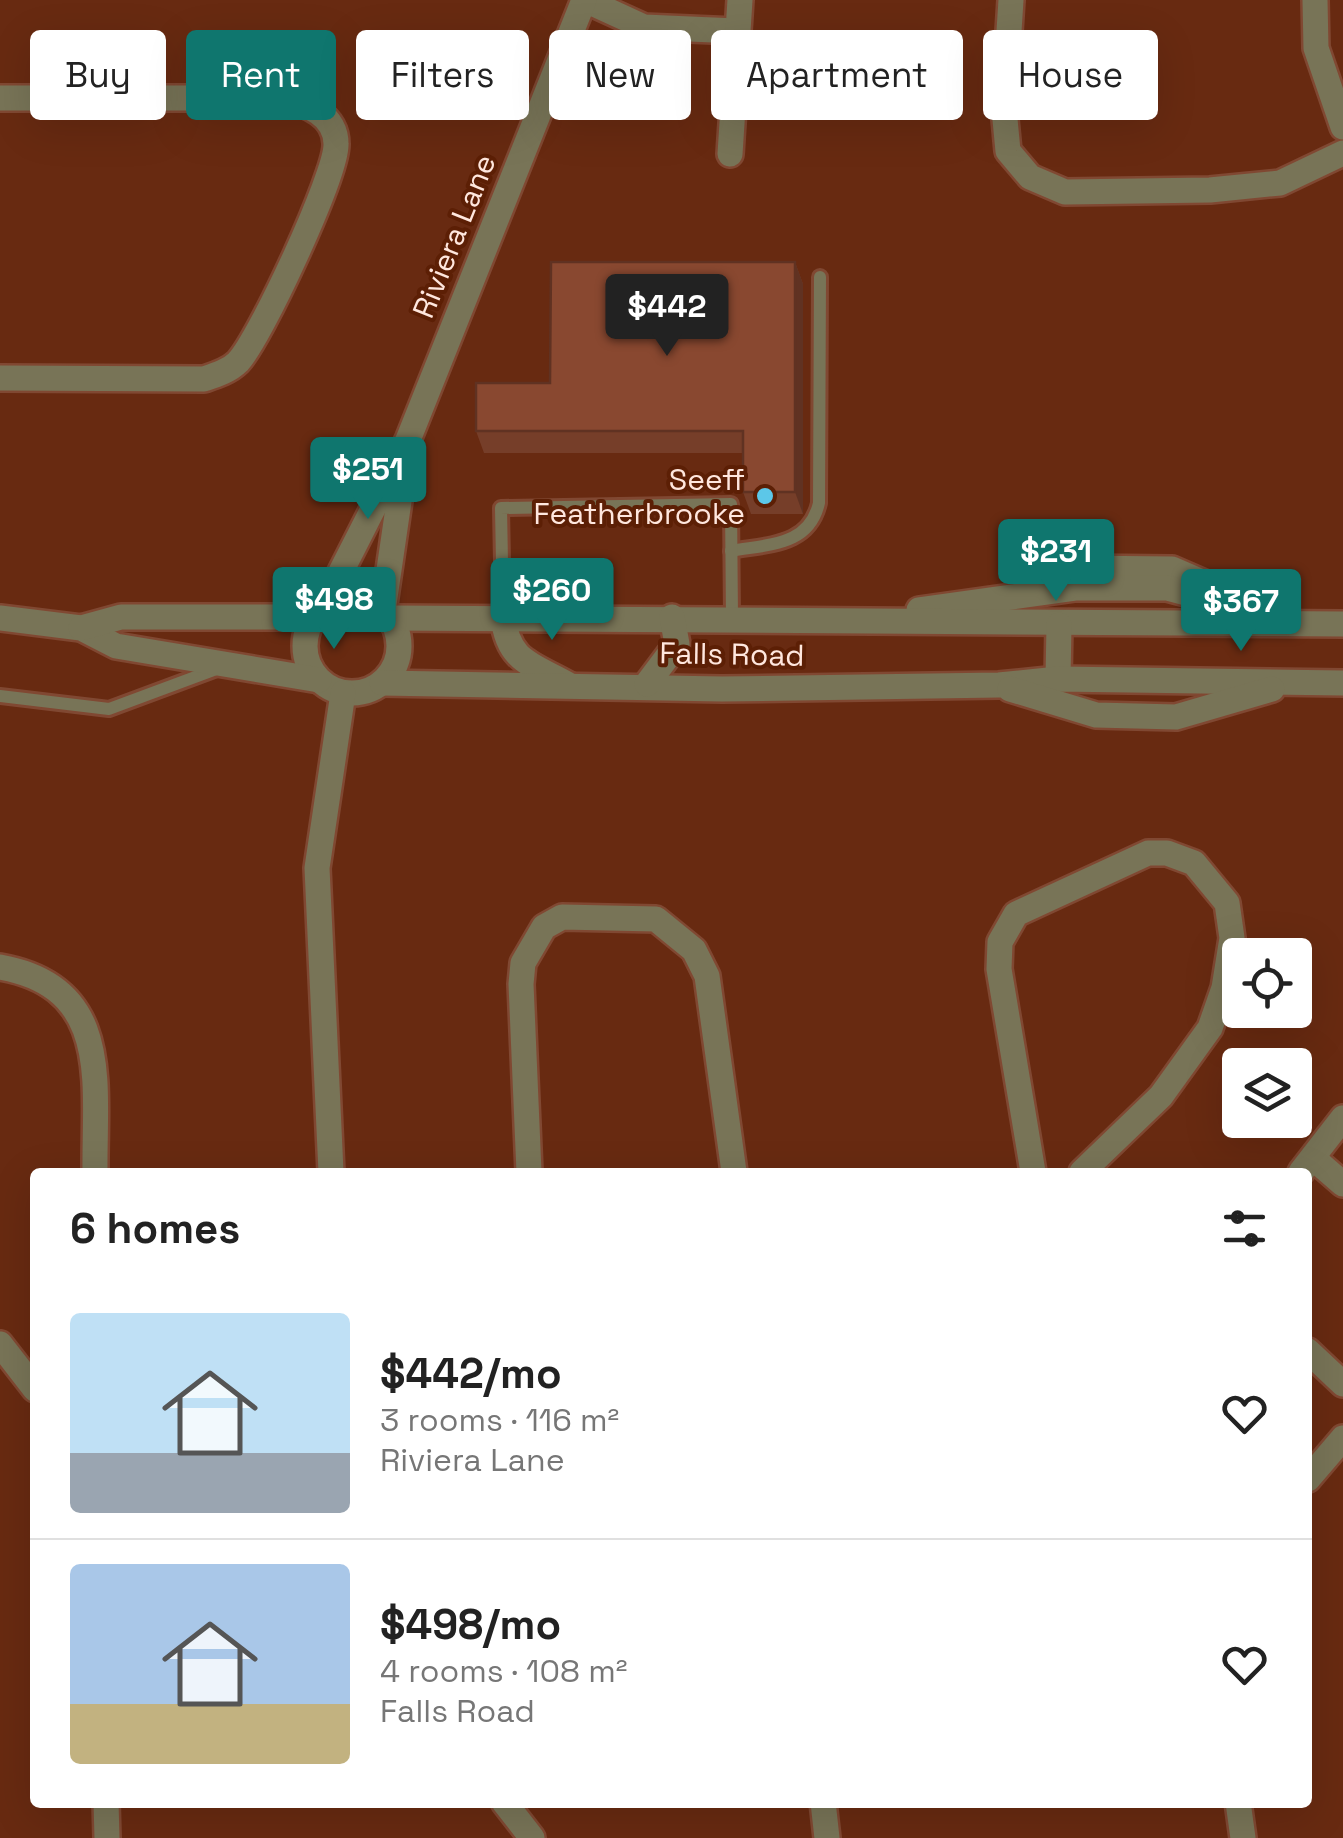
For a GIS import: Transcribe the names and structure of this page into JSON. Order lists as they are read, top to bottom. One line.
{"streets":{"street":["Riviera Lane","Falls Road"]},"crossings":[["Riviera Lane","Falls Road"]],"places":["Seeff Featherbrooke"],"page":{"chip":["Buy","Rent","Filters","New","Apartment","House"],"price":["$442","$251","$231","$260","$498","$367"],"heading":"6 homes","list":[{"name":"$442/mo","note":"3 rooms · 116 m² · Riviera Lane"},{"name":"$498/mo","note":"4 rooms · 108 m² · Falls Road"}]}}
